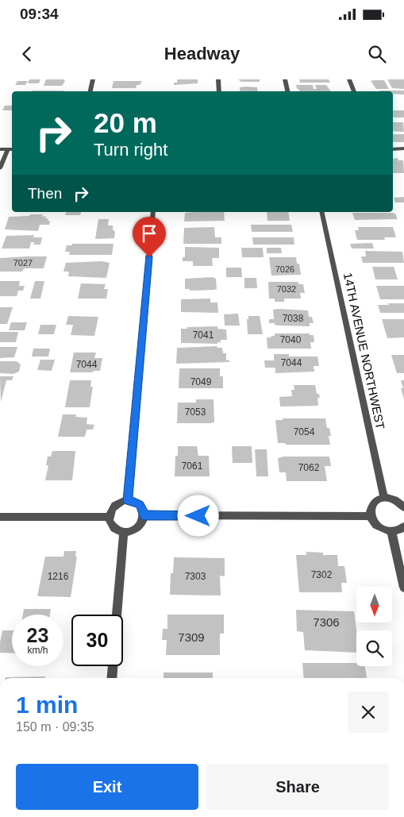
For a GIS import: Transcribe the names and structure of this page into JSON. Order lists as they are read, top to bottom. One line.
{"streets":{"street":["14TH AVENUE NORTHWEST"]},"house_numbers":["7027","7026","7032","7038","7041","7040","7044","7044","7049","7053","7054","7061","7062","7302","1216","7303","7306","7309"],"north":"bottom","page":{"status":"09:34","header":"Headway","turn":["20 m","Turn right"],"then":"Then","speed":"23 km/h","limit":"30","heading":["1 min","150 m · 09:35"],"buttons":["Exit","Share"]}}
